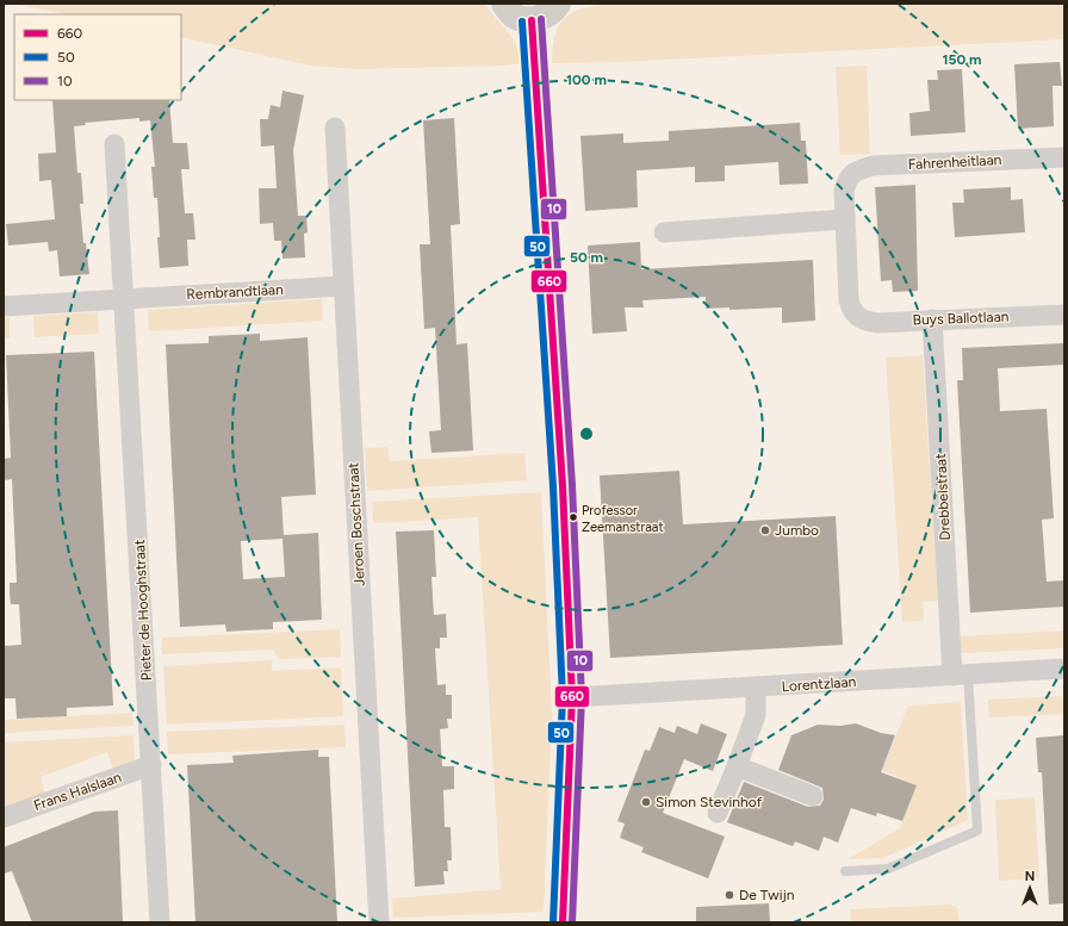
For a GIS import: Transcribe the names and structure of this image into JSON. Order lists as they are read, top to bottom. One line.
{"streets":{"street":["Fahrenheitlaan","Rembrandtlaan","Buys Ballotlaan","Drebbelstraat","Jeroen Boschstraat","Pieter de Hooghstraat","Lorentzlaan","Frans Halslaan"]},"crossings":[["Fahrenheitlaan","Buys Ballotlaan"],["Rembrandtlaan","Jeroen Boschstraat"],["Rembrandtlaan","Pieter de Hooghstraat"],["Buys Ballotlaan","Drebbelstraat"],["Drebbelstraat","Lorentzlaan"],["Pieter de Hooghstraat","Frans Halslaan"]],"places":["Professor Zeemanstraat","Jumbo","Simon Stevinhof","De Twijn"],"lines":["transit line 10","transit line 660","transit line 50"],"legend":["660","50","10"],"north":"top","rings":["150 m","100 m","50 m"]}
